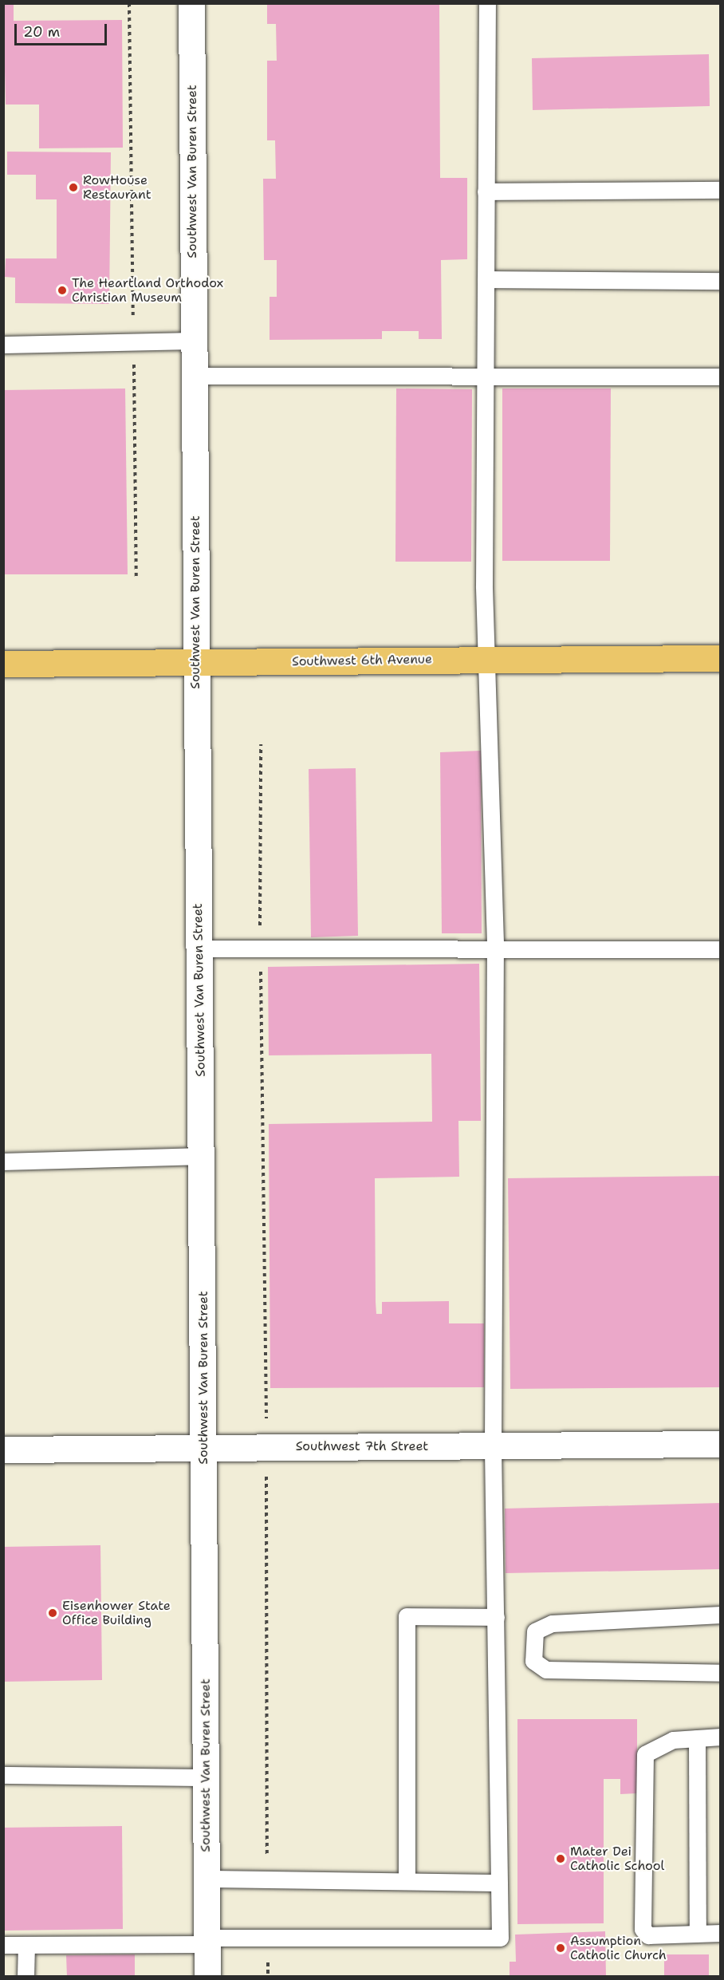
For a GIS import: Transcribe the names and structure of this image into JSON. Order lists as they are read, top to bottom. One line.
{"streets":{"main road":["Southwest 6th Avenue"],"street":["Southwest Van Buren Street","Southwest 7th Street"]},"crossings":[["Southwest Van Buren Street","Southwest 6th Avenue"],["Southwest Van Buren Street","Southwest 7th Street"]],"places":["RowHouse Restaurant","The Heartland Orthodox Christian Museum","Eisenhower State Office Building","Mater Dei Catholic School","Assumption Catholic Church"],"scale_bar":"20 m"}
